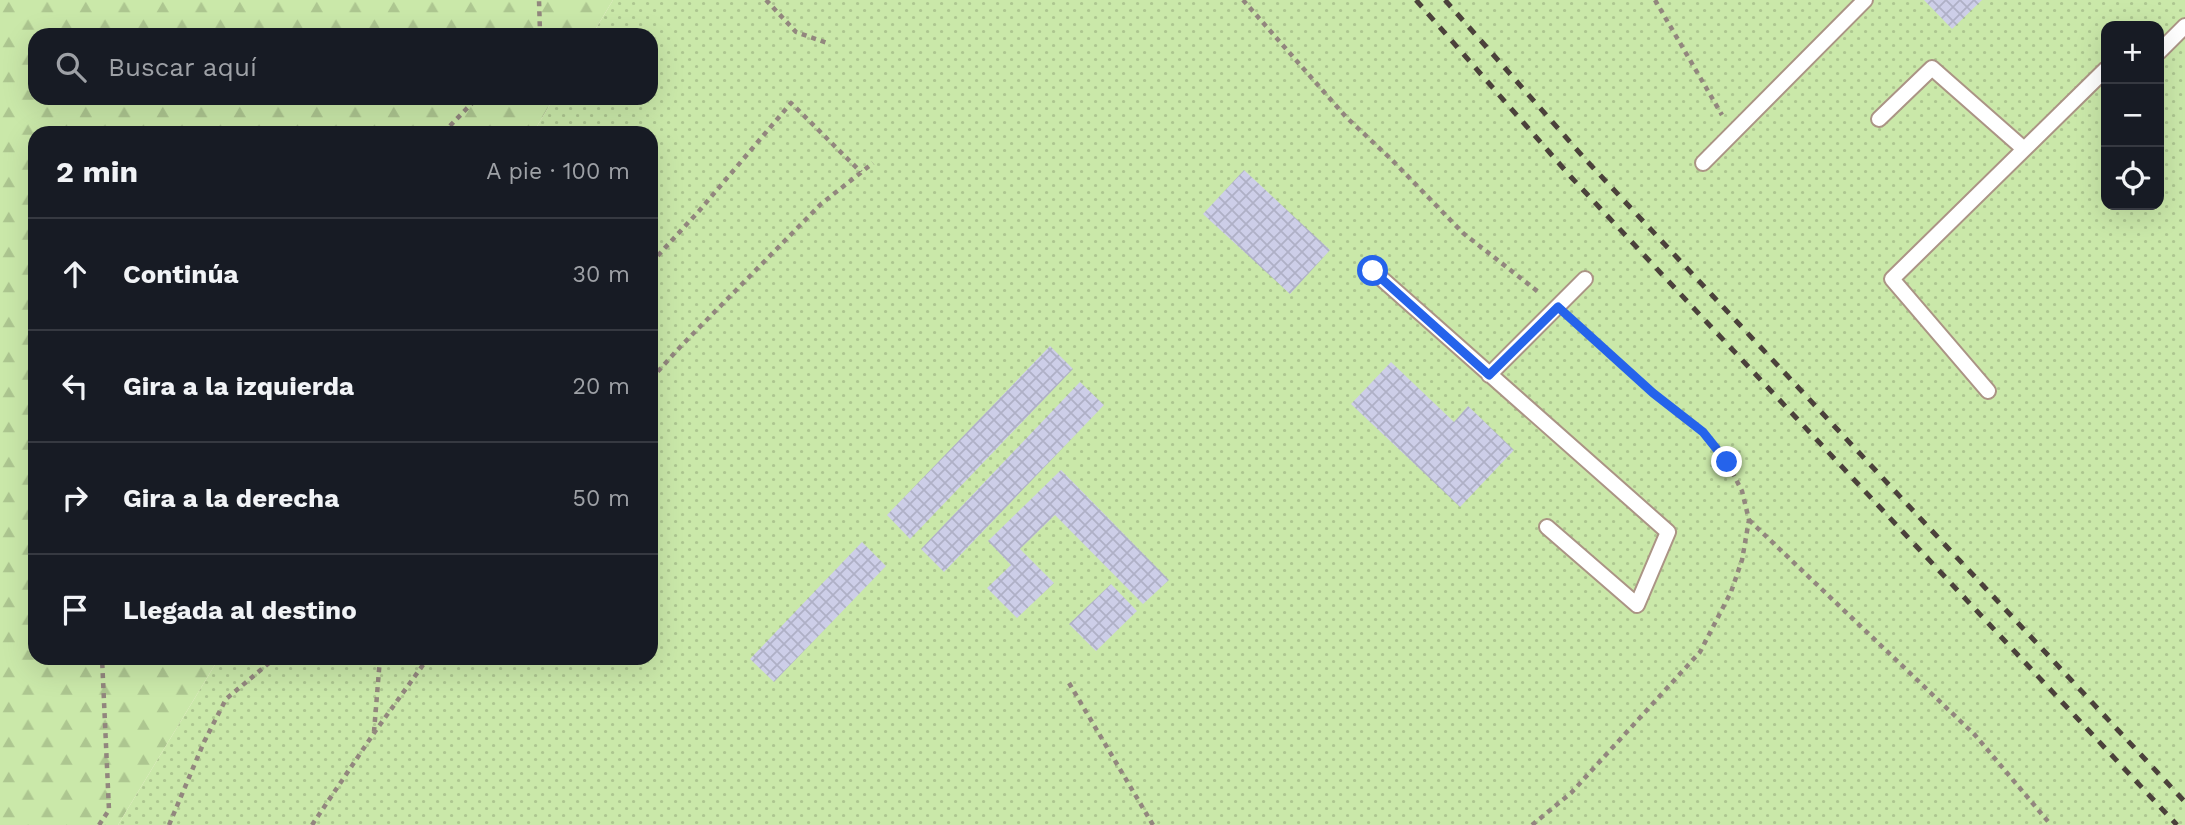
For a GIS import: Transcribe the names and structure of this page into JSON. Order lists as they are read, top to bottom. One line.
{"page":{"map_buttons":["+","−"],"search":"Buscar aquí","heading":["2 min","A pie · 100 m"],"list":[["Continúa","30 m"],["Gira a la izquierda","20 m"],["Gira a la derecha","50 m"],"Llegada al destino"]}}
